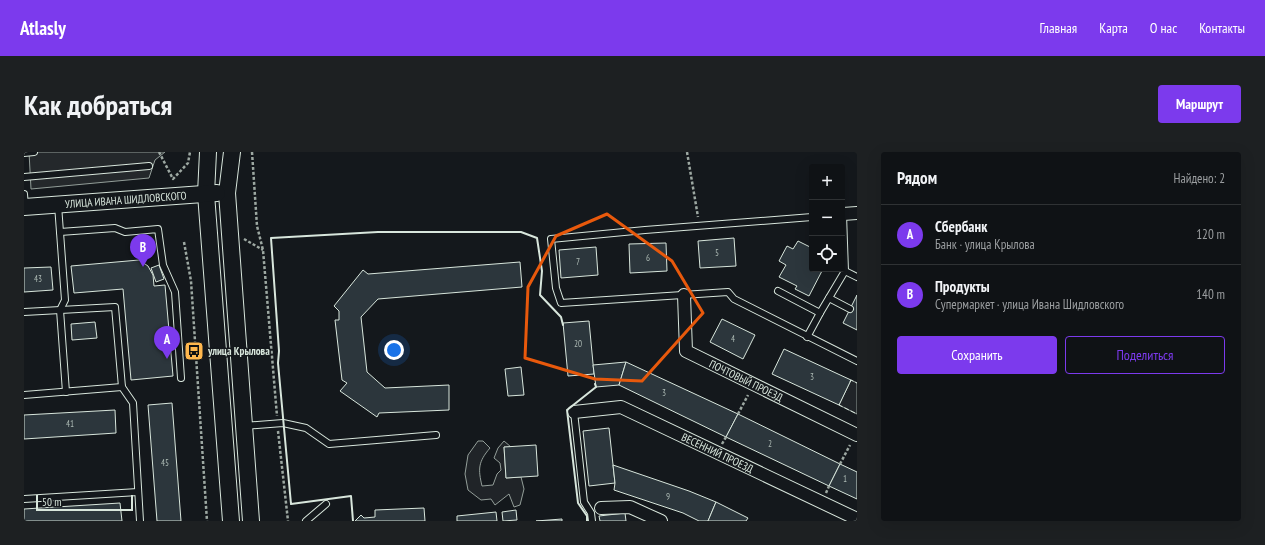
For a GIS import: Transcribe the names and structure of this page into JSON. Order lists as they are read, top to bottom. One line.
{"streets":{"main road":["УЛИЦА ИВАНА ШИДЛОВСКОГО"],"street":["ПОЧТОВЫЙ ПРОЕЗД","ВЕСЕННИЙ ПРОЕЗД"]},"places":{"bus stop":["улица Крылова"]},"house_numbers":["5","6","7","43","4","20","3","3","41","2","45","1","9"],"scale_bar":"50 m","page":{"header":"Atlasly","nav":["Главная","Карта","О нас","Контакты"],"buttons":["Маршрут",["Сохранить","Поделиться"]],"title":"Как добраться","heading":["Рядом","Найдено: 2"],"map_buttons":["+","−"],"list":[{"mark":"A","name":"Сбербанк","note":"Банк · улица Крылова","value":"120 m"},{"mark":"B","name":"Продукты","note":"Супермаркет · улица Ивана Шидловского","value":"140 m"}],"pins":["B","A"],"scale":"50 m"}}
